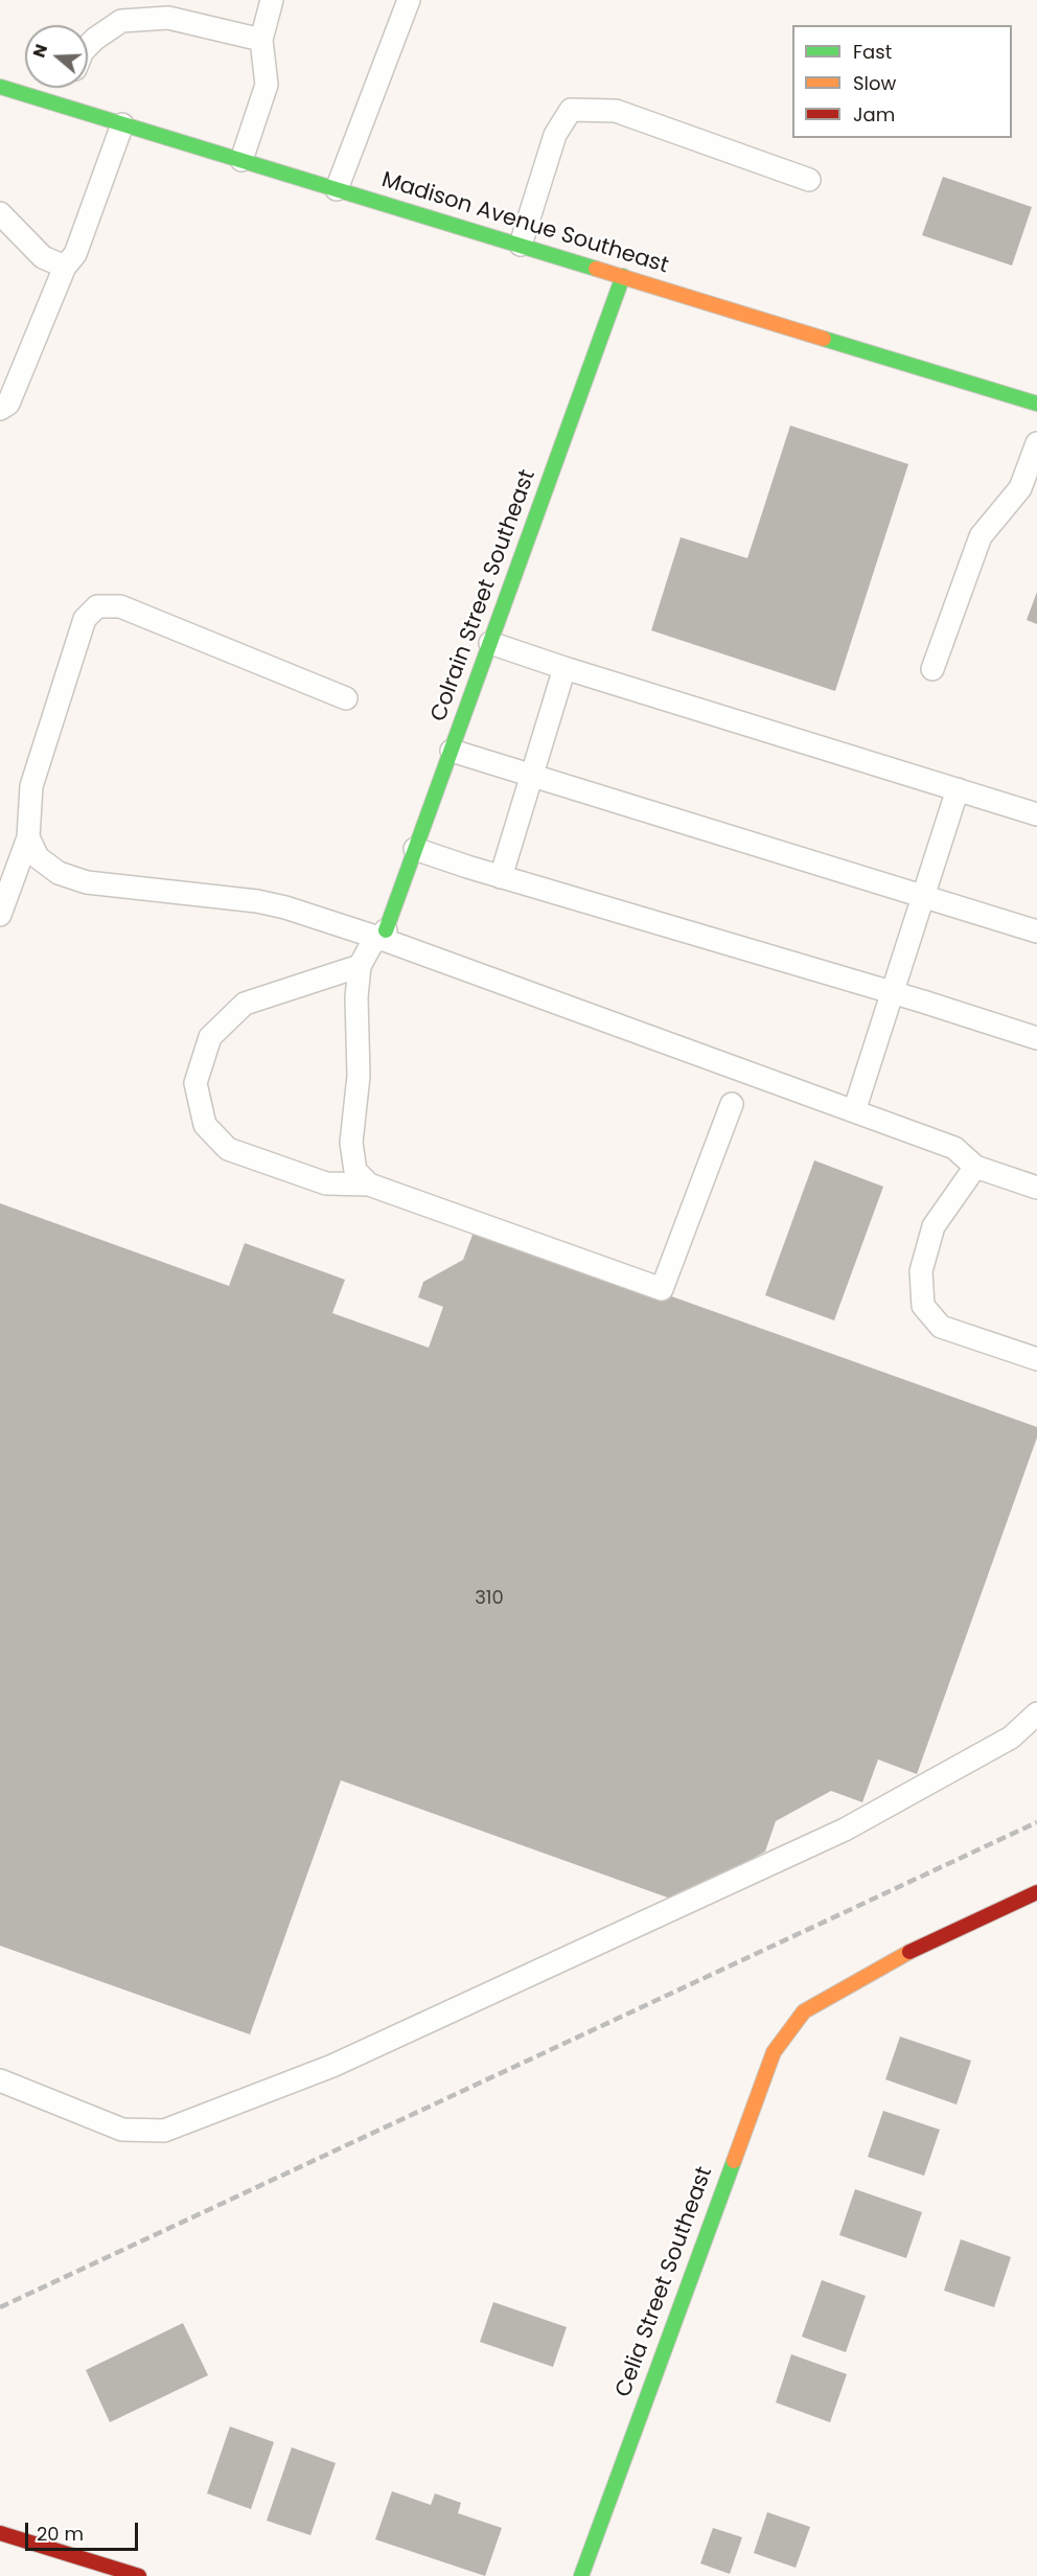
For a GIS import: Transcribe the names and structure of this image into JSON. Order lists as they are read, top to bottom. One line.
{"streets":{"street":["Madison Avenue Southeast","Colrain Street Southeast","Celia Street Southeast"]},"crossings":[["Madison Avenue Southeast","Colrain Street Southeast"]],"house_numbers":["310"],"legend":["Fast","Slow","Jam"],"scale_bar":"20 m","north":"left"}
